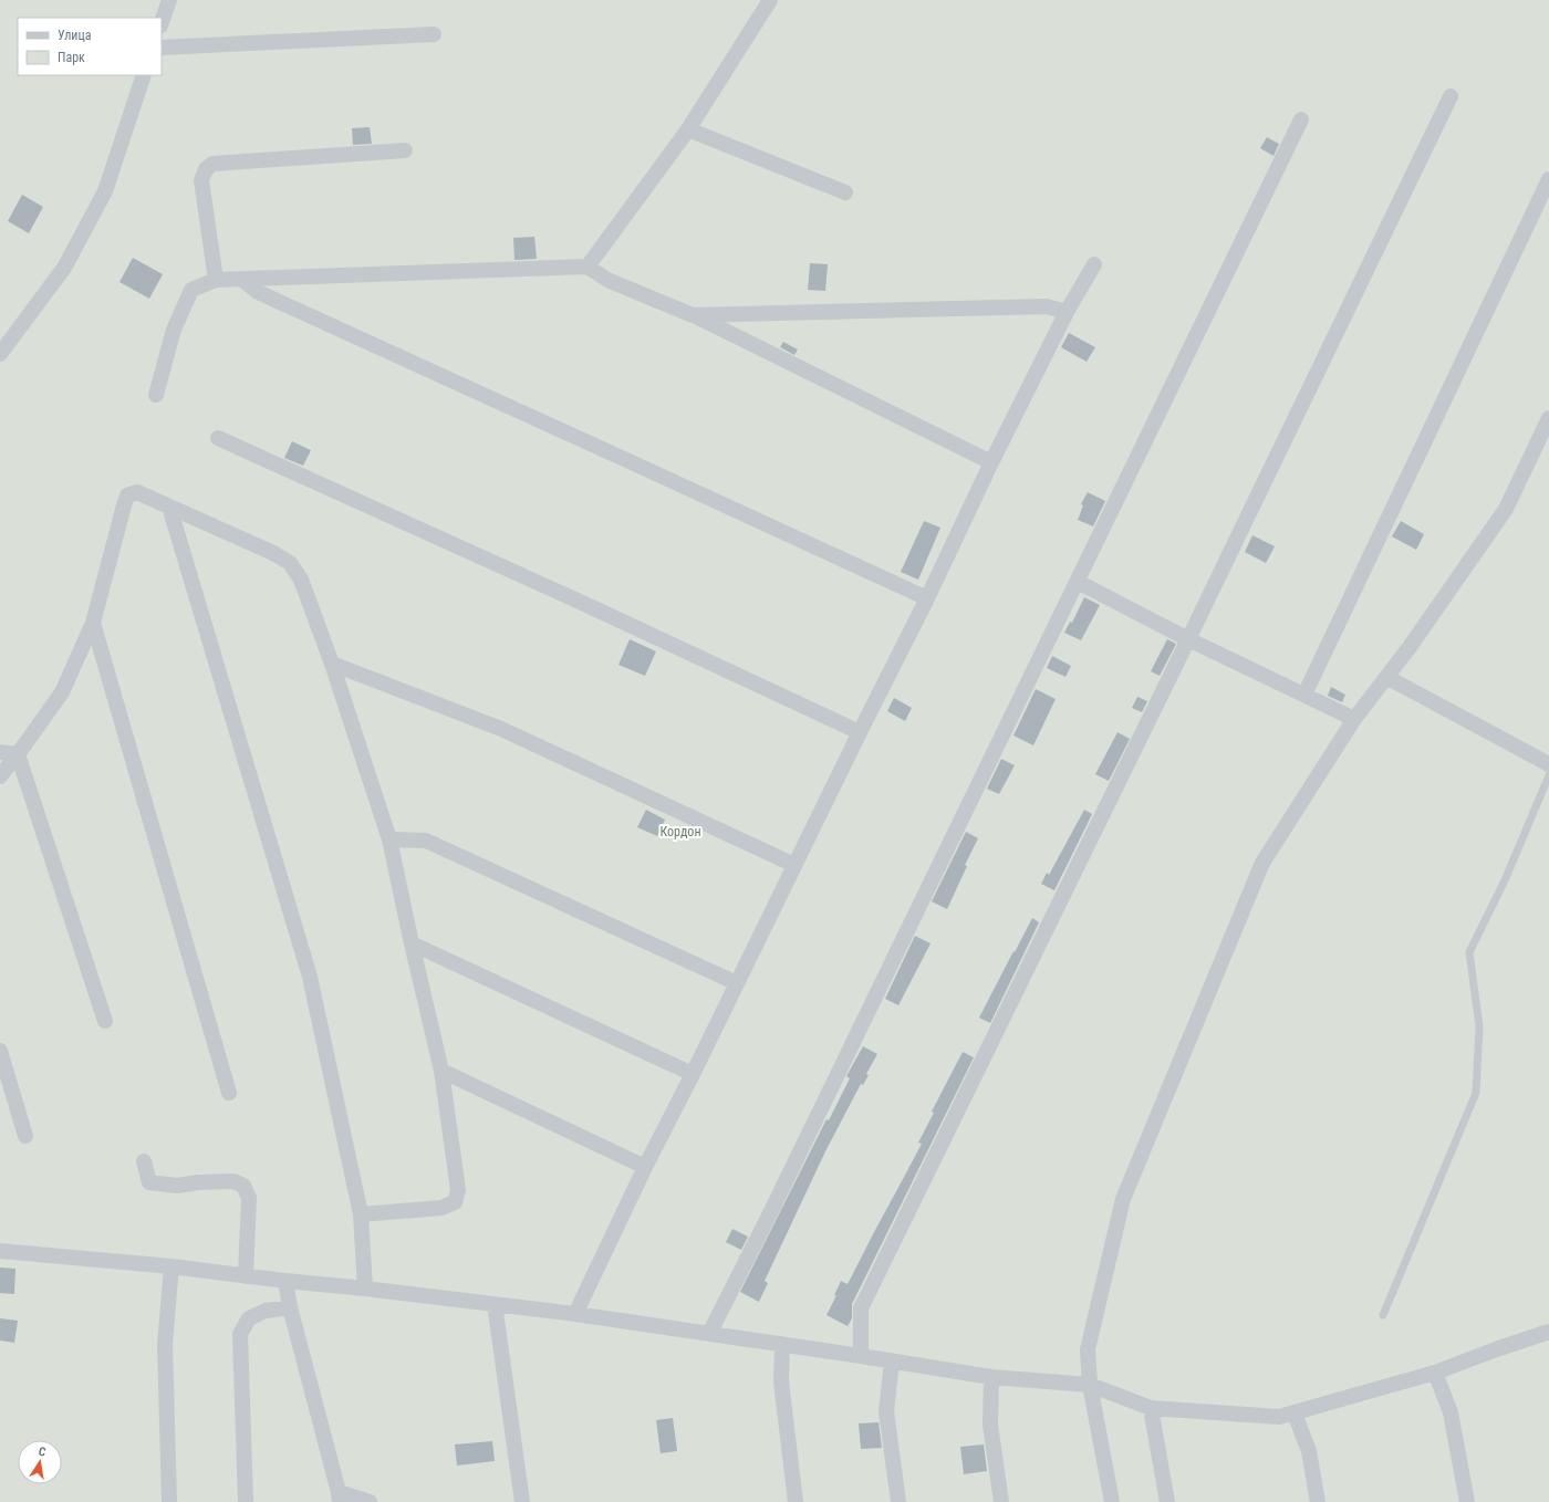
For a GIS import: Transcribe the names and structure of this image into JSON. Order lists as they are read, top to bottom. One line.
{"parks":["Кордон"],"legend":["Улица","Парк"],"north":"top"}
